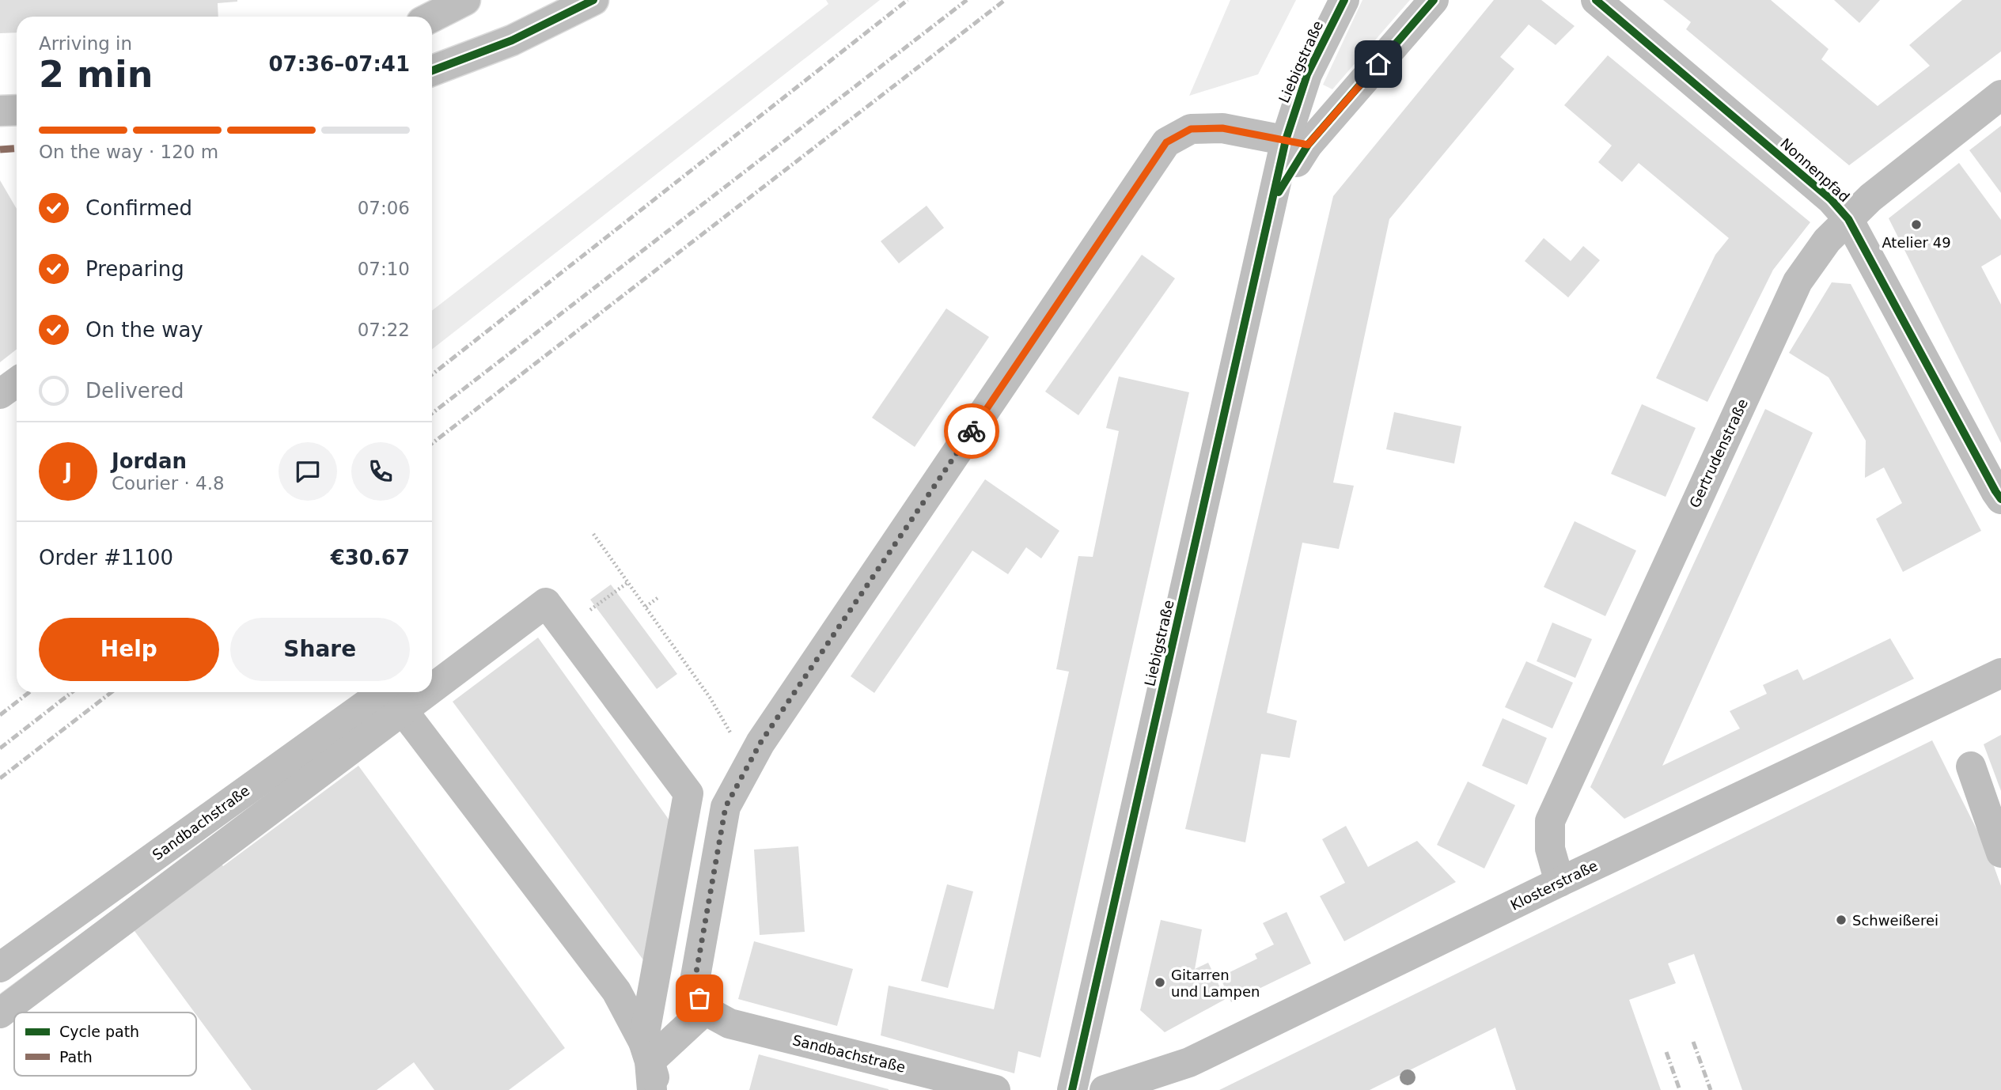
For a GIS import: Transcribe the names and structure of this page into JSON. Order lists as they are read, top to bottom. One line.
{"streets":{"street":["Liebigstraße","Nonnenpfad","Gertrudenstraße","Sandbachstraße","Klosterstraße"]},"crossings":[["Nonnenpfad","Gertrudenstraße"],["Gertrudenstraße","Klosterstraße"]],"places":["Atelier 49","Schweißerei","Gitarren und Lampen"],"legend":["Cycle path","Path"],"page":{"heading":["2 min","Arriving in","07:36–07:41"],"panel":["Jordan","Courier · 4.8","Order #1100","€30.67"],"bar":"On the way · 120 m","list":[["Confirmed","07:06"],["Preparing","07:10"],["On the way","07:22"],"Delivered"],"round":"J","buttons":["Help","Share"]}}
